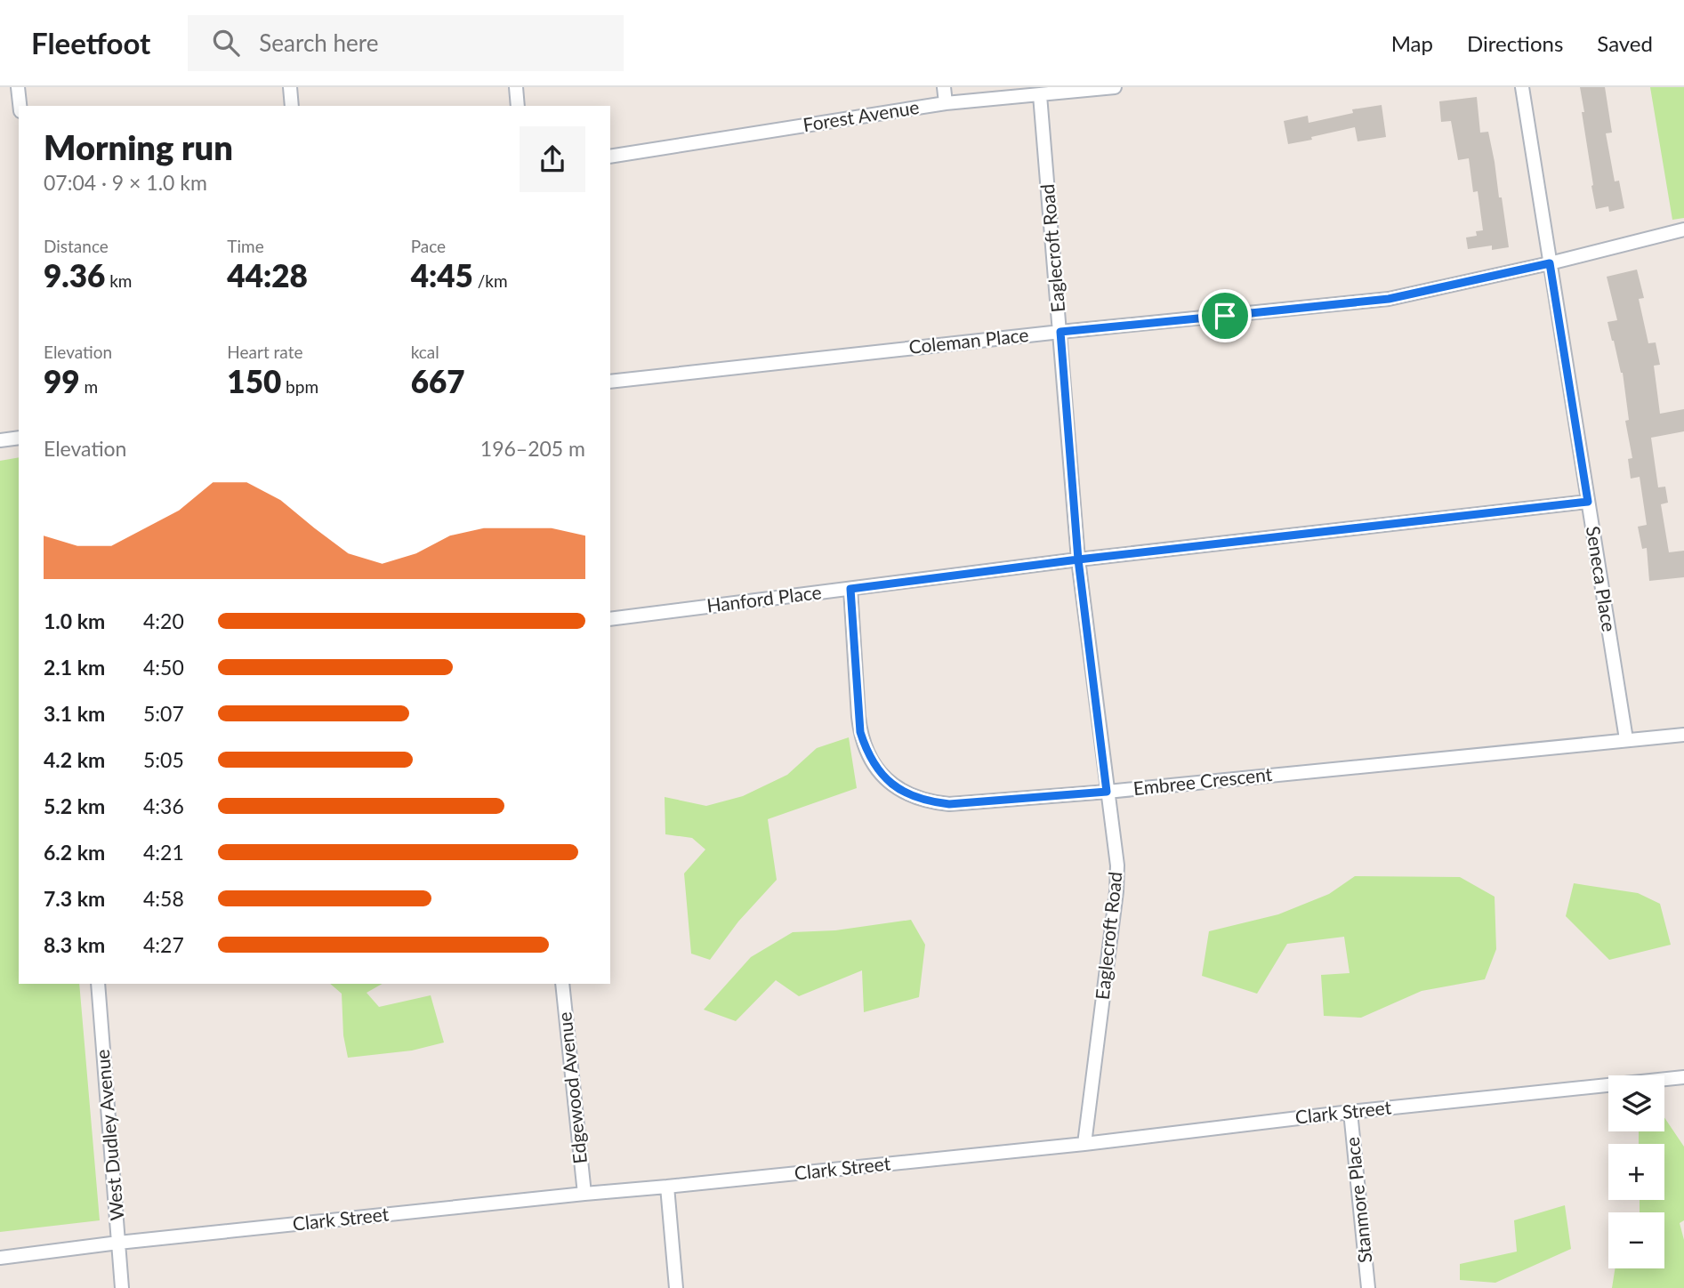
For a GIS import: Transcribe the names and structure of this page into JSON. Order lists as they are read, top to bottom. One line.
{"streets":{"street":["Forest Avenue","Eaglecroft Road","Coleman Place","Seneca Place","Hanford Place","Embree Crescent","Edgewood Avenue","Clark Street","West Dudley Avenue","Stanmore Place"]},"crossings":[["Forest Avenue","Eaglecroft Road"],["Eaglecroft Road","Coleman Place"],["Eaglecroft Road","Hanford Place"],["Eaglecroft Road","Embree Crescent"],["Eaglecroft Road","Clark Street"],["Coleman Place","Seneca Place"],["Seneca Place","Hanford Place"],["Seneca Place","Embree Crescent"],["Hanford Place","Embree Crescent"],["Edgewood Avenue","Clark Street"],["Clark Street","West Dudley Avenue"],["Clark Street","Stanmore Place"]],"page":{"header":"Fleetfoot","search":"Search here","nav":["Map","Directions","Saved"],"heading":["Morning run","07:04 · 9 × 1.0 km"],"stats":[["Distance","9.36 km"],["Time","44:28"],["Pace","4:45 /km"],["Elevation","99 m"],["Heart rate","150 bpm"],["kcal","667"]],"chart":["Elevation","196–205 m"],"list":[{"name":"1.0 km","note":"4:20"},{"name":"2.1 km","note":"4:50"},{"name":"3.1 km","note":"5:07"},{"name":"4.2 km","note":"5:05"},{"name":"5.2 km","note":"4:36"},{"name":"6.2 km","note":"4:21"},{"name":"7.3 km","note":"4:58"},{"name":"8.3 km","note":"4:27"}],"map_buttons":["+","−"]}}
